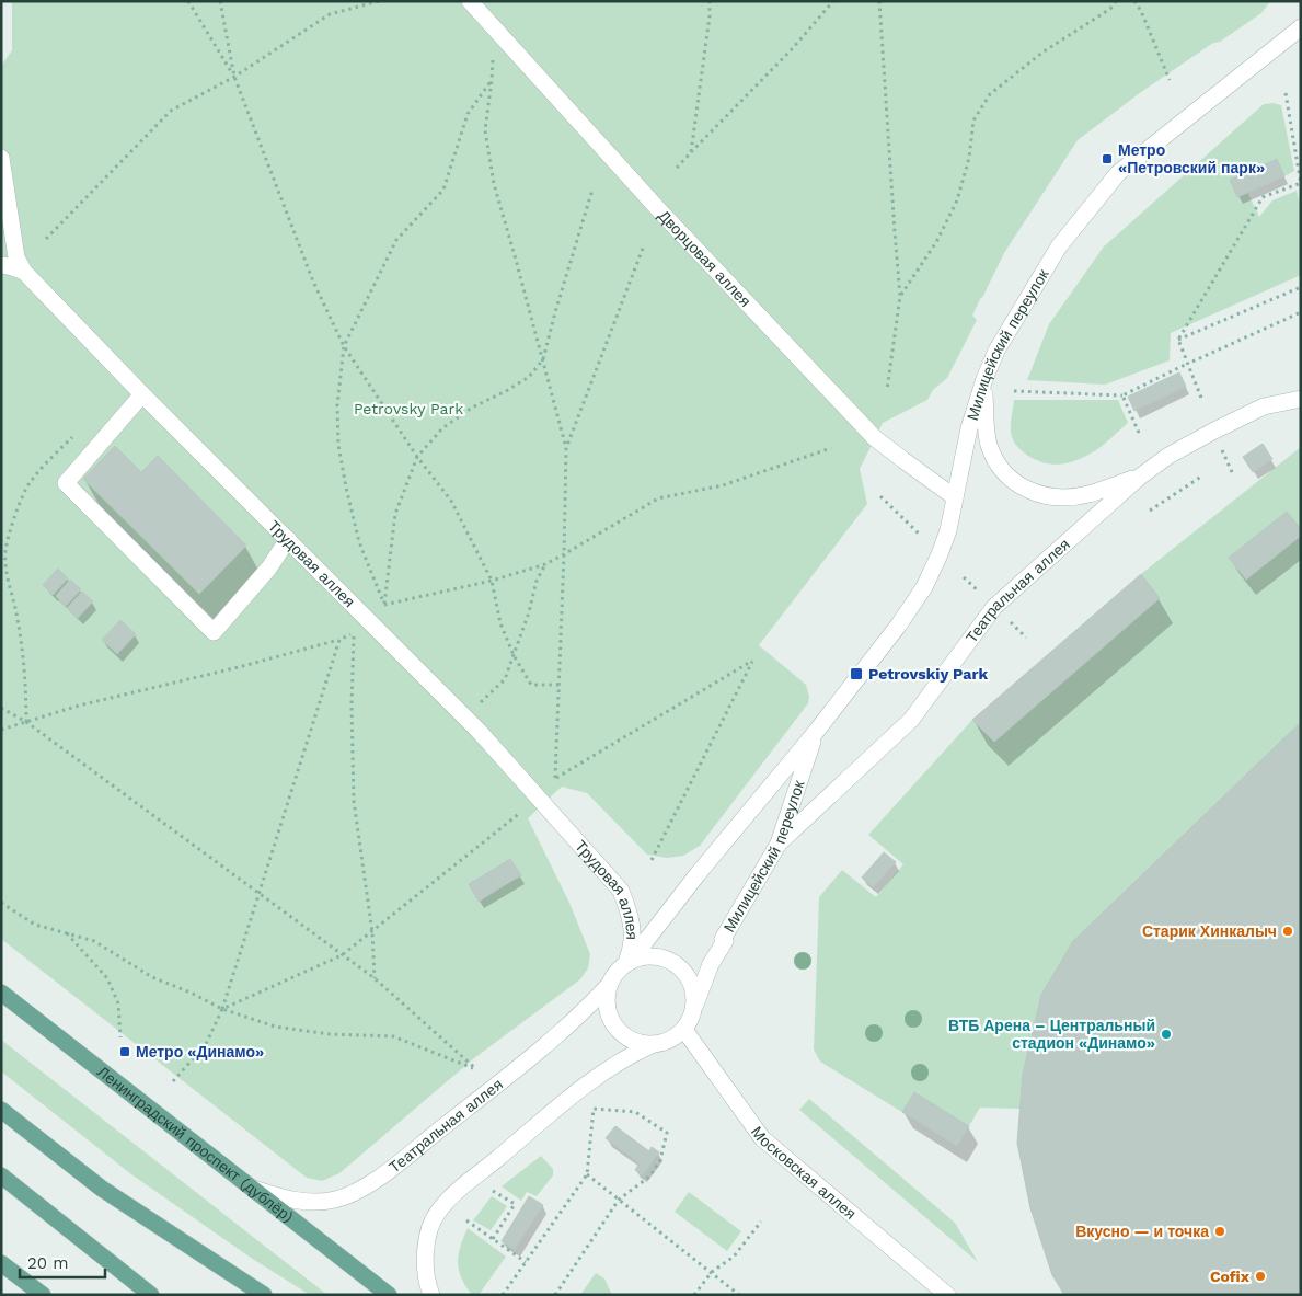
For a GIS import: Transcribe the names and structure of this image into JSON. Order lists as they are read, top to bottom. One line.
{"streets":{"main road":["Ленинградский проспект (дублёр)"],"street":["Дворцовая аллея","Милицейский переулок","Трудовая аллея","Театральная аллея","Московская аллея"]},"crossings":[["Дворцовая аллея","Милицейский переулок"],["Милицейский переулок","Трудовая аллея"],["Милицейский переулок","Театральная аллея"],["Милицейский переулок","Московская аллея"],["Трудовая аллея","Театральная аллея"],["Трудовая аллея","Московская аллея"],["Театральная аллея","Ленинградский проспект (дублёр)"],["Театральная аллея","Московская аллея"]],"parks":["Petrovsky Park"],"places":{"transit":["Метро «Петровский парк»","Petrovskiy Park","Метро «Динамо»"],"other":["Старик Хинкалыч","ВТБ Арена – Центральный стадион «Динамо»","Вкусно — и точка","Cofix"]},"scale_bar":"20 m"}
